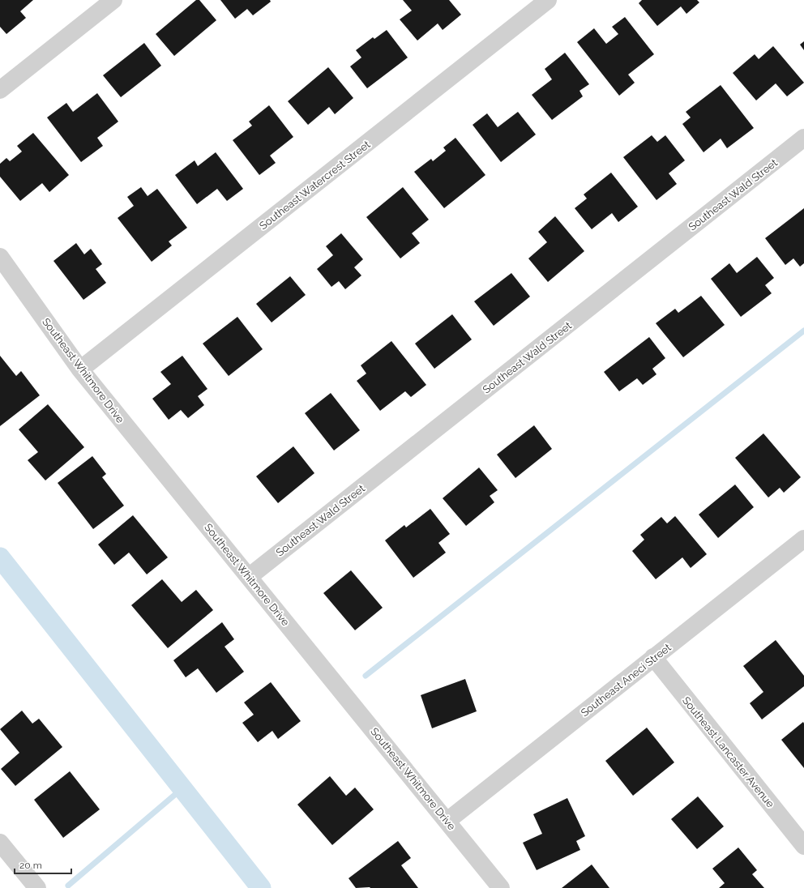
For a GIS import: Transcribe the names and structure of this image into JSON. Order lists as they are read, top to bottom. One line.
{"streets":{"street":["Southeast Watercrest Street","Southeast Wald Street","Southeast Whitmore Drive","Southeast Aneci Street","Southeast Lancaster Avenue"]},"crossings":[["Southeast Watercrest Street","Southeast Whitmore Drive"],["Southeast Wald Street","Southeast Whitmore Drive"],["Southeast Whitmore Drive","Southeast Aneci Street"],["Southeast Aneci Street","Southeast Lancaster Avenue"]],"scale_bar":"20 m"}
